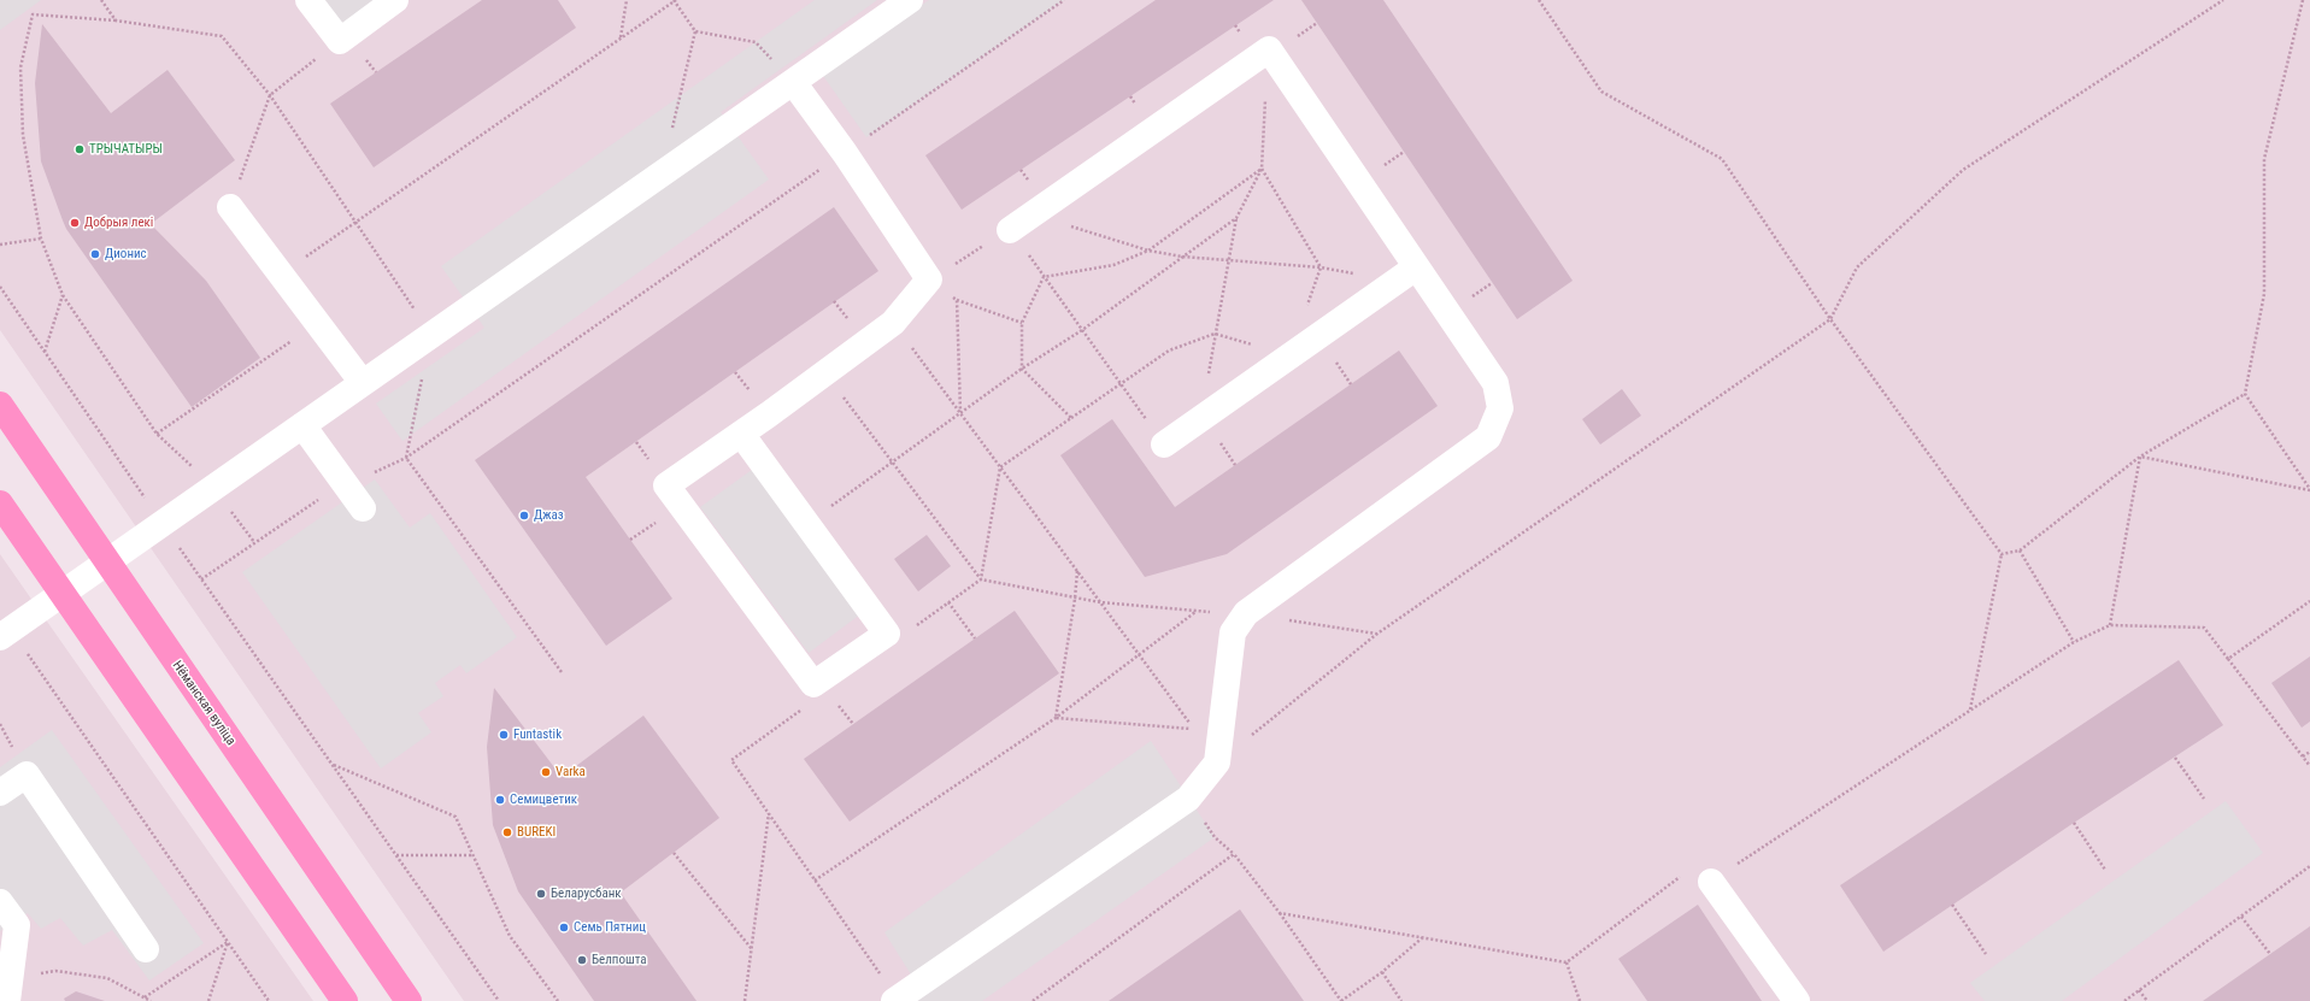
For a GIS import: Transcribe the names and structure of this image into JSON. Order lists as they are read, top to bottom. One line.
{"streets":{"main road":["Нёманская вуліца"]},"places":["ТРЫЧАТЫРЫ","Добрыя лекі","Дионис","Джаз","Funtastik","Varka","Семицветик","BUREKI","Беларусбанк","Семь Пятниц","Белпошта"]}
